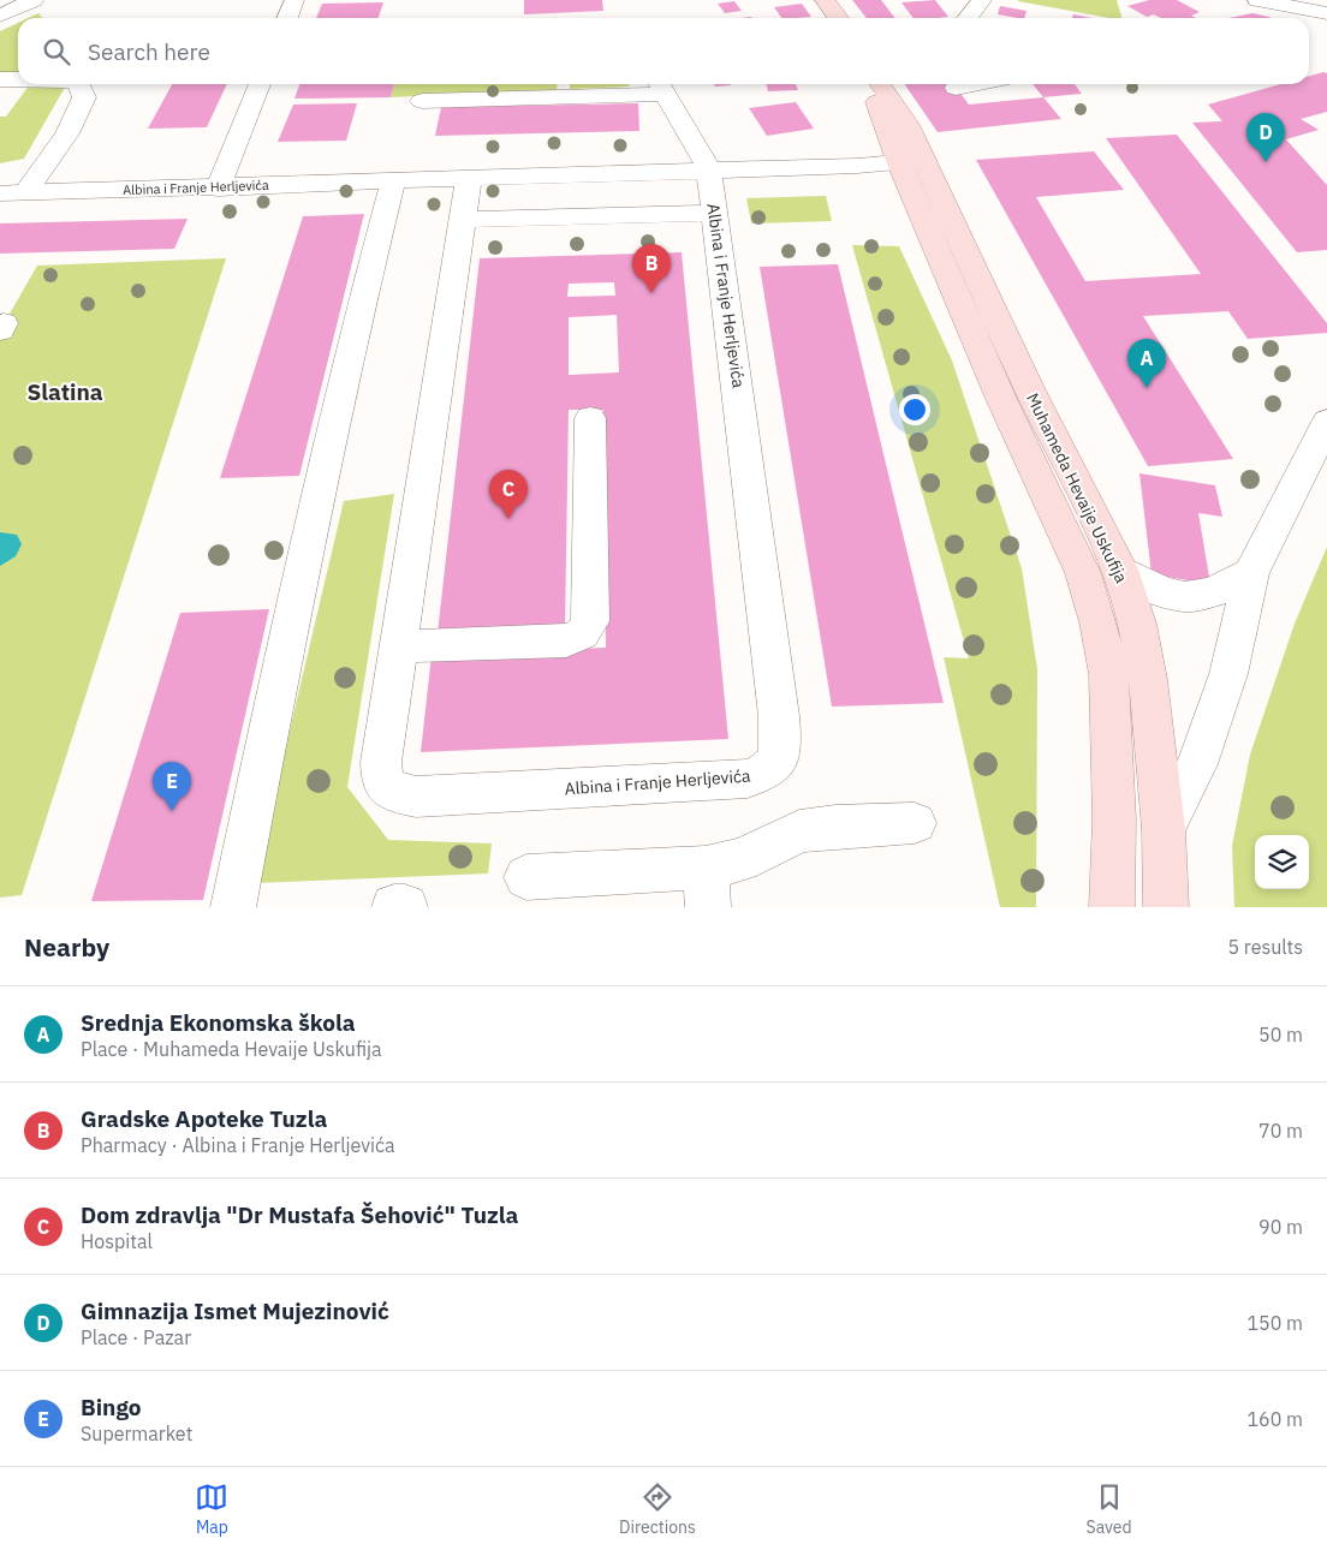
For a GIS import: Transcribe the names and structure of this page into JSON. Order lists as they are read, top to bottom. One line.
{"streets":{"main road":["Muhameda Hevaije Uskufija"],"street":["Albina i Franje Herljevića"]},"districts":["Slatina"],"page":{"search":"Search here","pins":["D","B","A","C","E"],"heading":["Nearby","5 results"],"list":[{"mark":"A","name":"Srednja Ekonomska škola","note":"Place · Muhameda Hevaije Uskufija","value":"50 m"},{"mark":"B","name":"Gradske Apoteke Tuzla","note":"Pharmacy · Albina i Franje Herljevića","value":"70 m"},{"mark":"C","name":"Dom zdravlja \"Dr Mustafa Šehović\" Tuzla","note":"Hospital","value":"90 m"},{"mark":"D","name":"Gimnazija Ismet Mujezinović","note":"Place · Pazar","value":"150 m"},{"mark":"E","name":"Bingo","note":"Supermarket","value":"160 m"}],"nav":["Map","Directions","Saved"]}}
